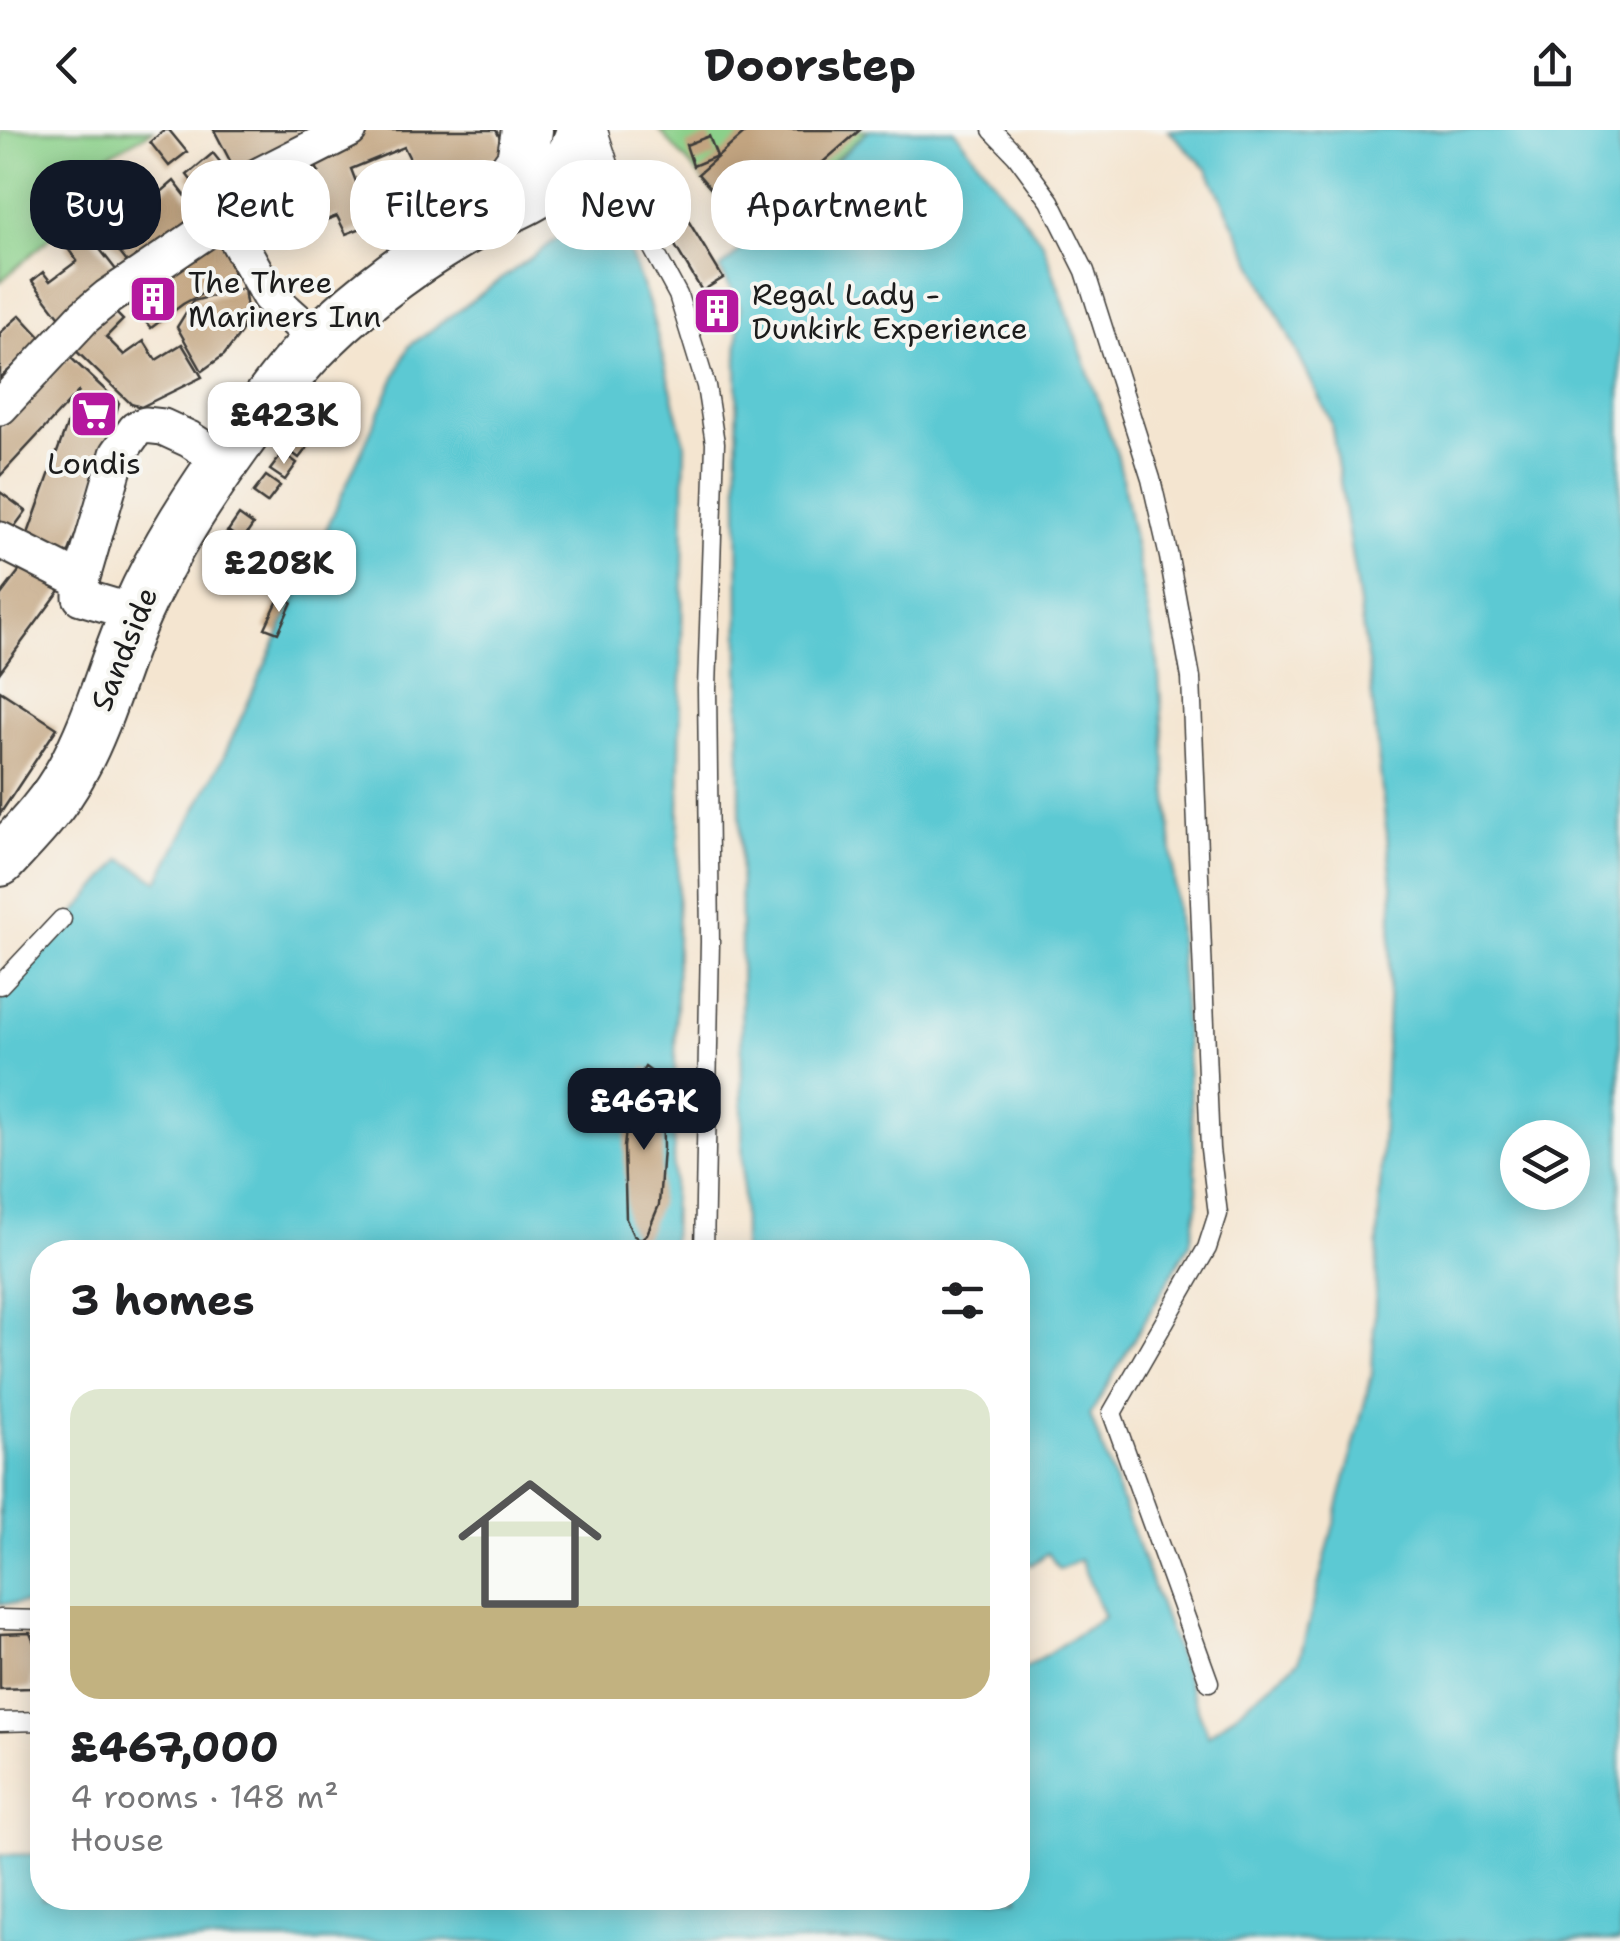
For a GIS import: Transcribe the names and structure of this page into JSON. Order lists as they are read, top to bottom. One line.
{"streets":{"street":["Sandside"]},"places":{"building":["The Three Mariners Inn","Regal Lady - Dunkirk Experience"],"supermarket":["Londis"]},"page":{"header":"Doorstep","chip":["Buy","Rent","Filters","New","Apartment"],"price":["£423K","£208K","£467K"],"heading":"3 homes","list":[{"name":"£467,000","note":"4 rooms · 148 m² · House"}]}}
